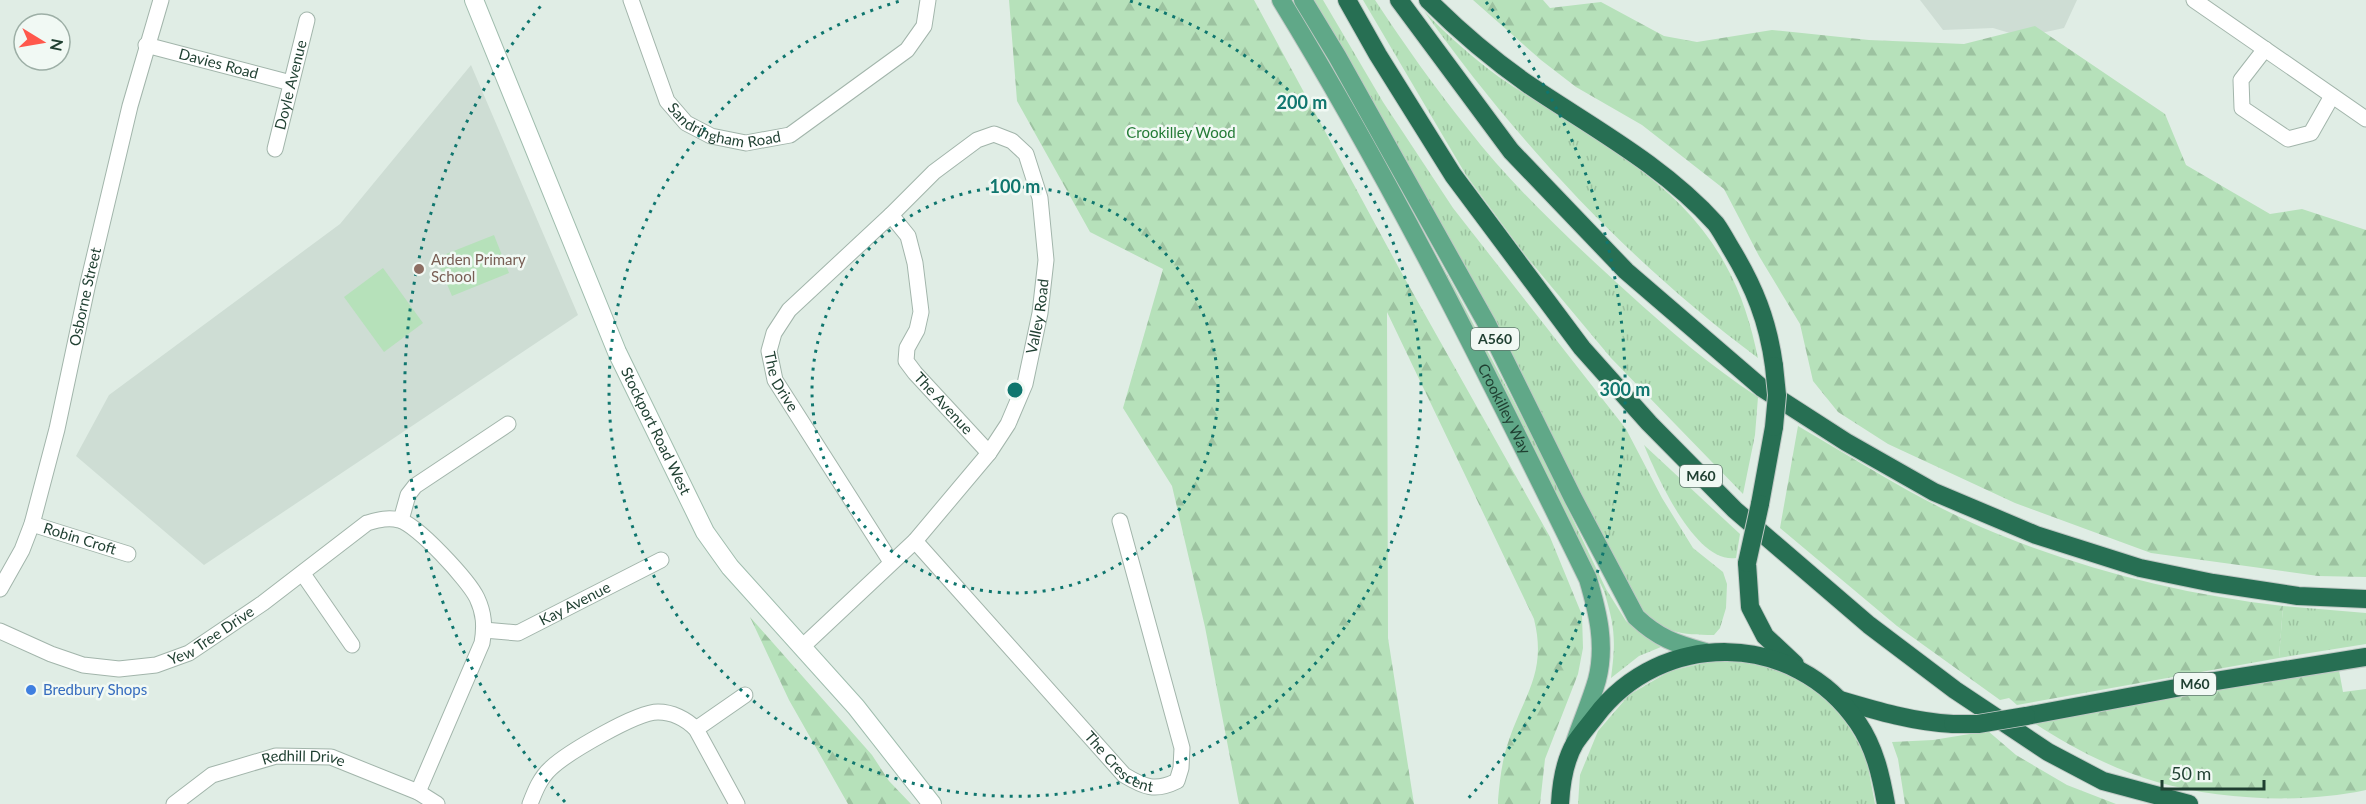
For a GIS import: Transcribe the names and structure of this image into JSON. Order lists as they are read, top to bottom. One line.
{"streets":{"highway":["A560","M60"],"main road":["Crookilley Way","Stockport Road West"],"street":["Davies Road","Doyle Avenue","Sandringham Road","Osborne Street","Valley Road","The Drive","The Avenue","Robin Croft","Kay Avenue","Yew Tree Drive","The Crescent","Redhill Drive"]},"crossings":[["Davies Road","Doyle Avenue"],["Davies Road","Osborne Street"],["Osborne Street","Robin Croft"],["Valley Road","The Drive"],["Valley Road","The Avenue"],["Valley Road","The Crescent"],["A560","Crookilley Way"],["A560","M60"],["The Drive","The Avenue"]],"parks":["Crookilley Wood"],"places":["Arden Primary School","Bredbury Shops"],"scale_bar":"50 m","north":"right","rings":["200 m","100 m","300 m"]}
